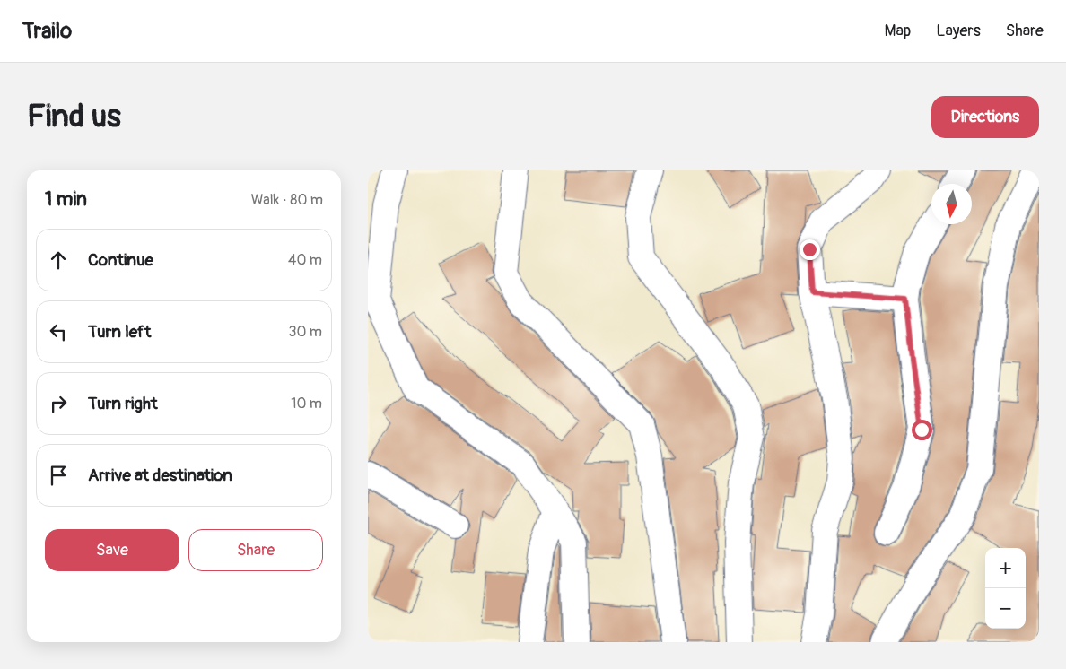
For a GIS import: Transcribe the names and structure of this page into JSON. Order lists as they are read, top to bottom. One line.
{"north":"bottom","page":{"header":"Trailo","nav":["Map","Layers","Share"],"buttons":["Directions",["Save","Share"]],"title":"Find us","heading":["1 min","Walk · 80 m"],"list":[["Continue","40 m"],["Turn left","30 m"],["Turn right","10 m"],"Arrive at destination"],"map_buttons":["+","−"]}}
